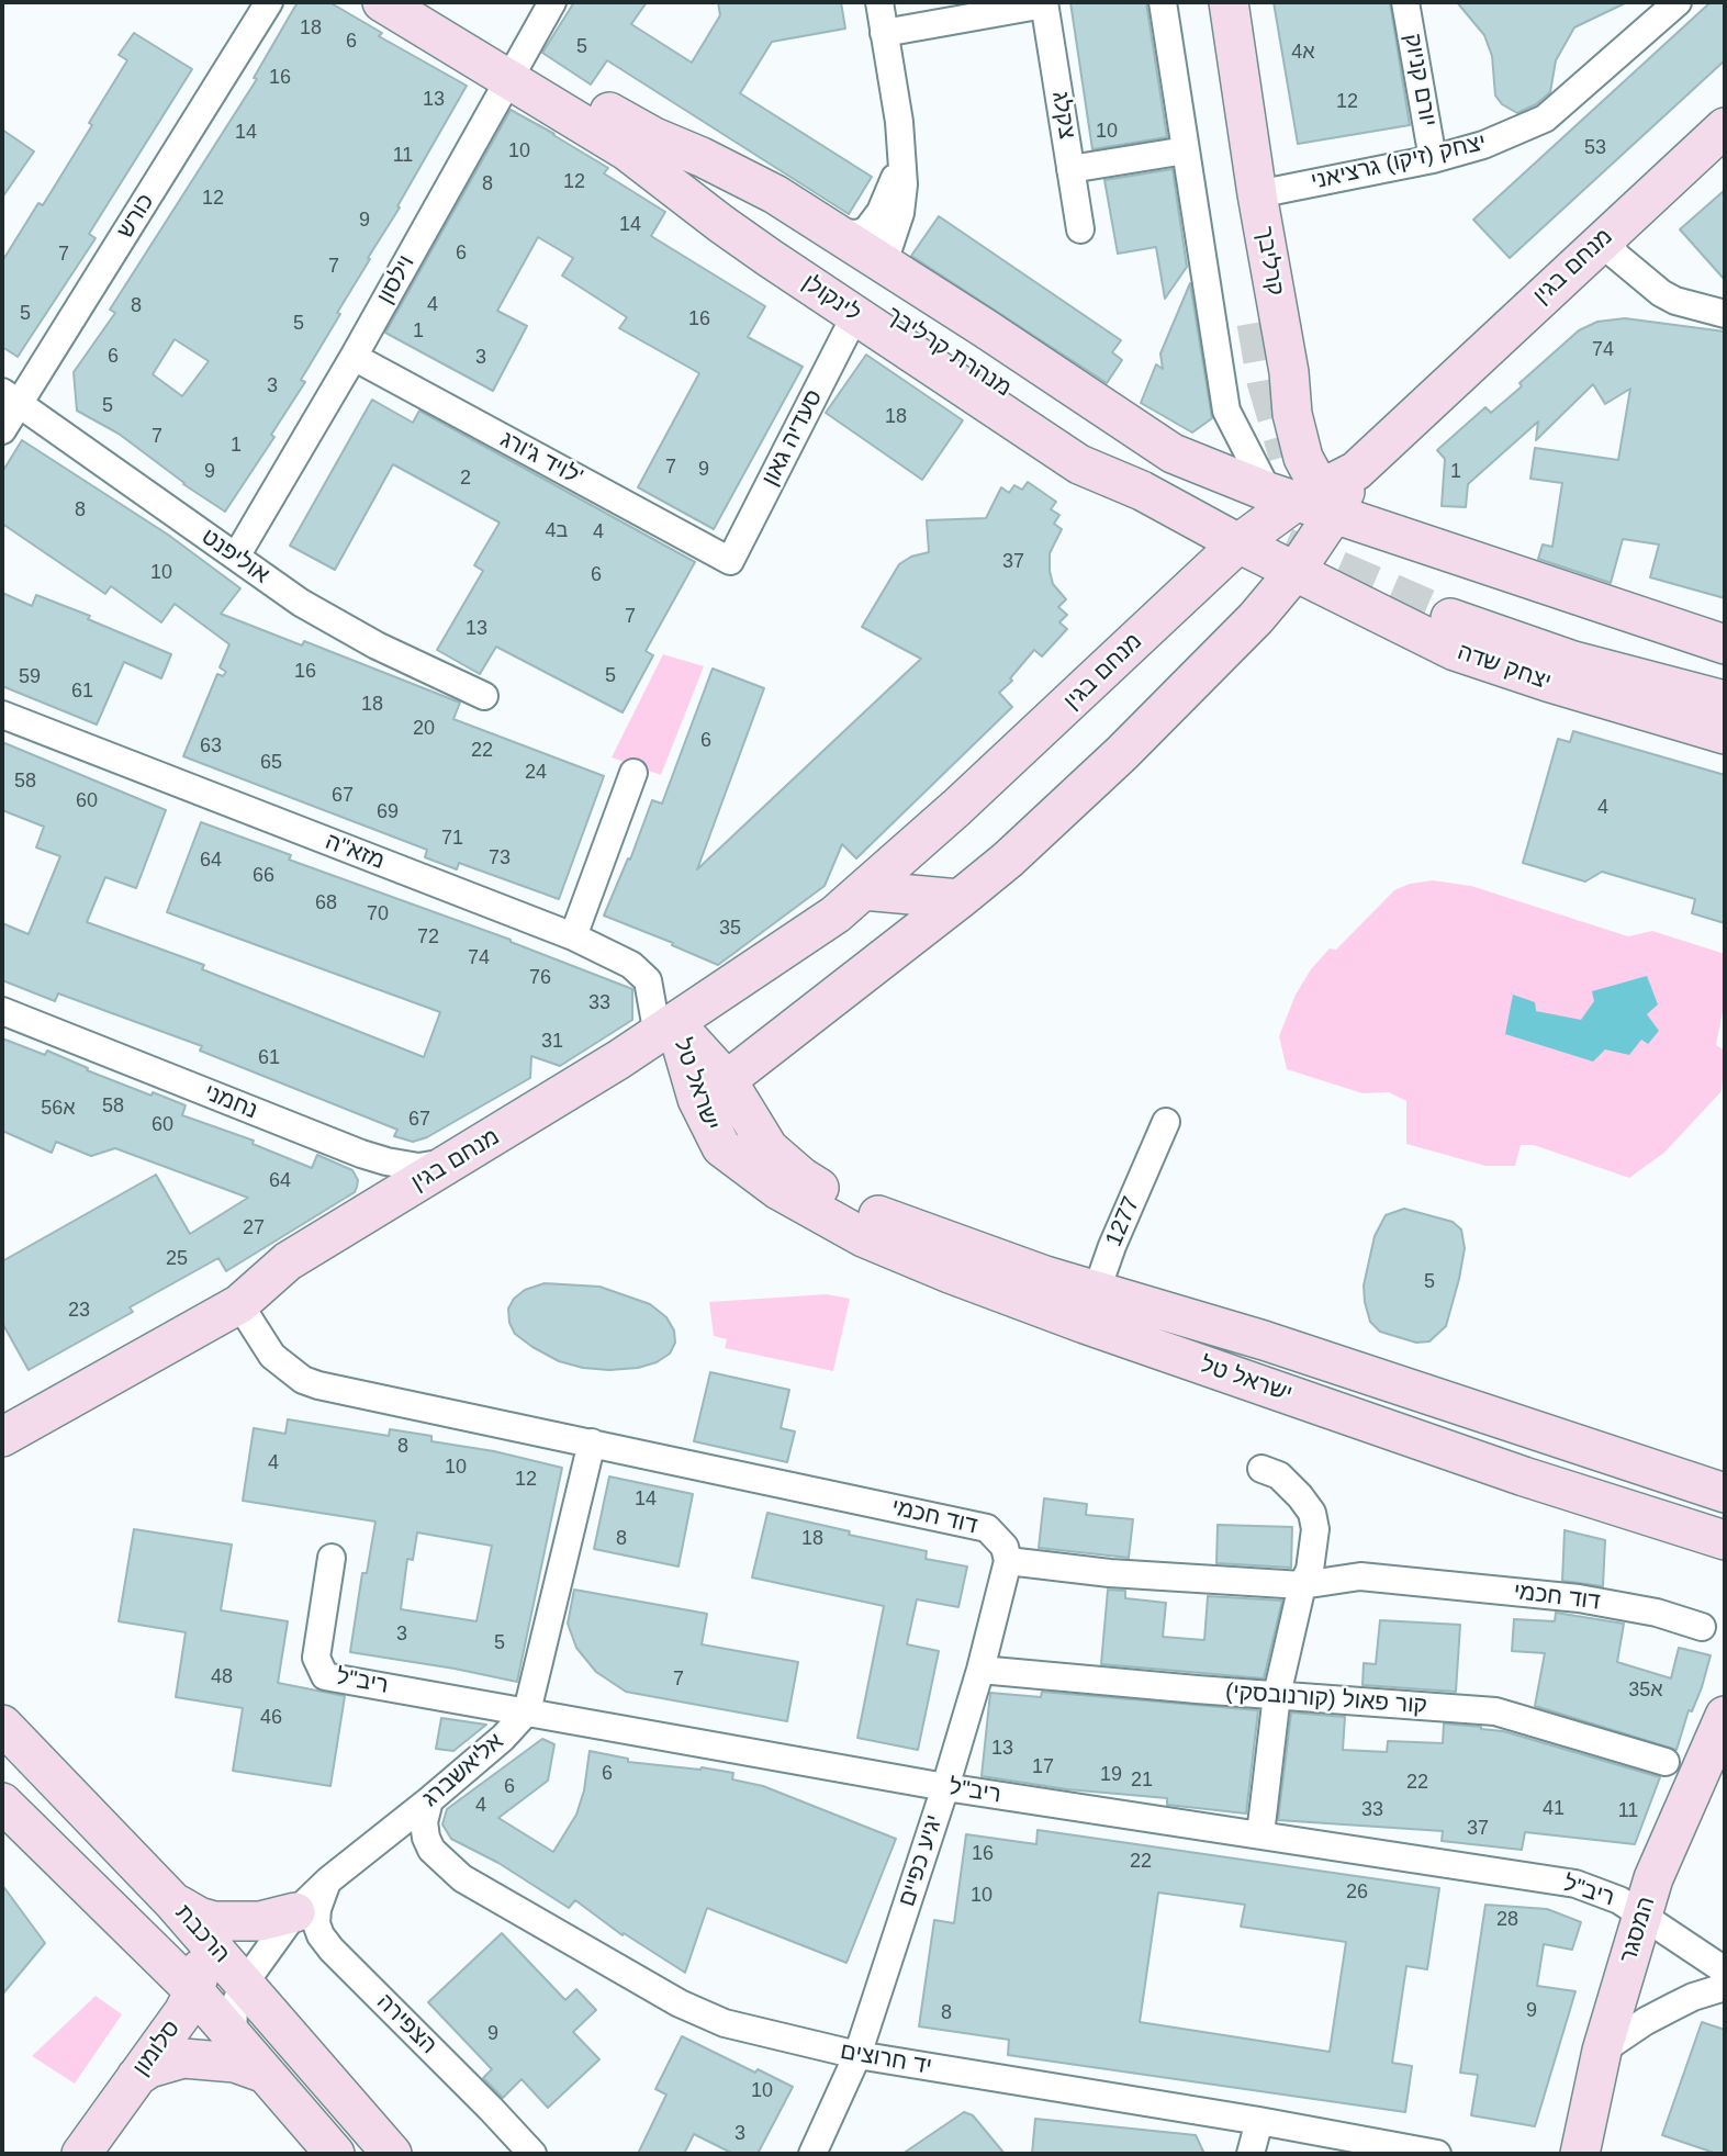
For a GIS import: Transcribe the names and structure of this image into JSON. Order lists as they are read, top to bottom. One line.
{"streets":{"street":["יורם קניוק","צקלג","יצחק (זיקו) גרציאני","כורש","קרליבך","מנחם בגין","וילסון","לינקולן","מנהרת קרליבך","סעדיה גאון","לויד ג'ורג'","אוליפנט","יצחק שדה","מזא''ה","ישראל טל","נחמני","1277","דוד חכמי","ריב\"ל","קור פאול (קורנובסקי)","אליאשברג","יגיע כפיים","המסגר","הרכבת","הצפירה","סלומון","יד חרוצים"]},"crossings":[["יורם קניוק","יצחק (זיקו) גרציאני"],["יצחק (זיקו) גרציאני","קרליבך"],["כורש","אוליפנט"],["קרליבך","מנחם בגין"],["קרליבך","לינקולן"],["מנחם בגין","לינקולן"],["מנחם בגין","יצחק שדה"],["מנחם בגין","מזא''ה"],["מנחם בגין","ישראל טל"],["מנחם בגין","נחמני"],["מנחם בגין","דוד חכמי"],["וילסון","לינקולן"],["וילסון","לויד ג'ורג'"],["וילסון","אוליפנט"],["לינקולן","מנהרת קרליבך"],["לינקולן","סעדיה גאון"],["לינקולן","יצחק שדה"],["סעדיה גאון","לויד ג'ורג'"],["מזא''ה","ישראל טל"],["ישראל טל","1277"],["דוד חכמי","אליאשברג"],["דוד חכמי","יגיע כפיים"],["ריב\"ל","אליאשברג"],["ריב\"ל","יגיע כפיים"],["ריב\"ל","המסגר"],["קור פאול (קורנובסקי)","יגיע כפיים"],["אליאשברג","הרכבת"],["אליאשברג","הצפירה"],["אליאשברג","יד חרוצים"],["יגיע כפיים","יד חרוצים"],["הרכבת","סלומון"]],"house_numbers":["18","6","5","4א","16","13","12","10","14","53","10","11","12","8","12","9","14","6","7","7","4","8","5","16","5","1","74","6","3","3","5","18","7","1","7","9","9","1","2","8","4ב","4","37","10","6","7","13","16","5","59","61","18","20","6","63","22","65","24","58","67","60","4","69","71","73","64","66","68","70","35","72","74","76","33","31","61","58","56א","67","60","64","27","25","5","23","8","4","10","12","14","8","18","3","5","48","7","35א","46","13","17","6","19","21","22","6","4","41","33","11","37","16","22","26","10","28","9","8","9","10","3"]}
